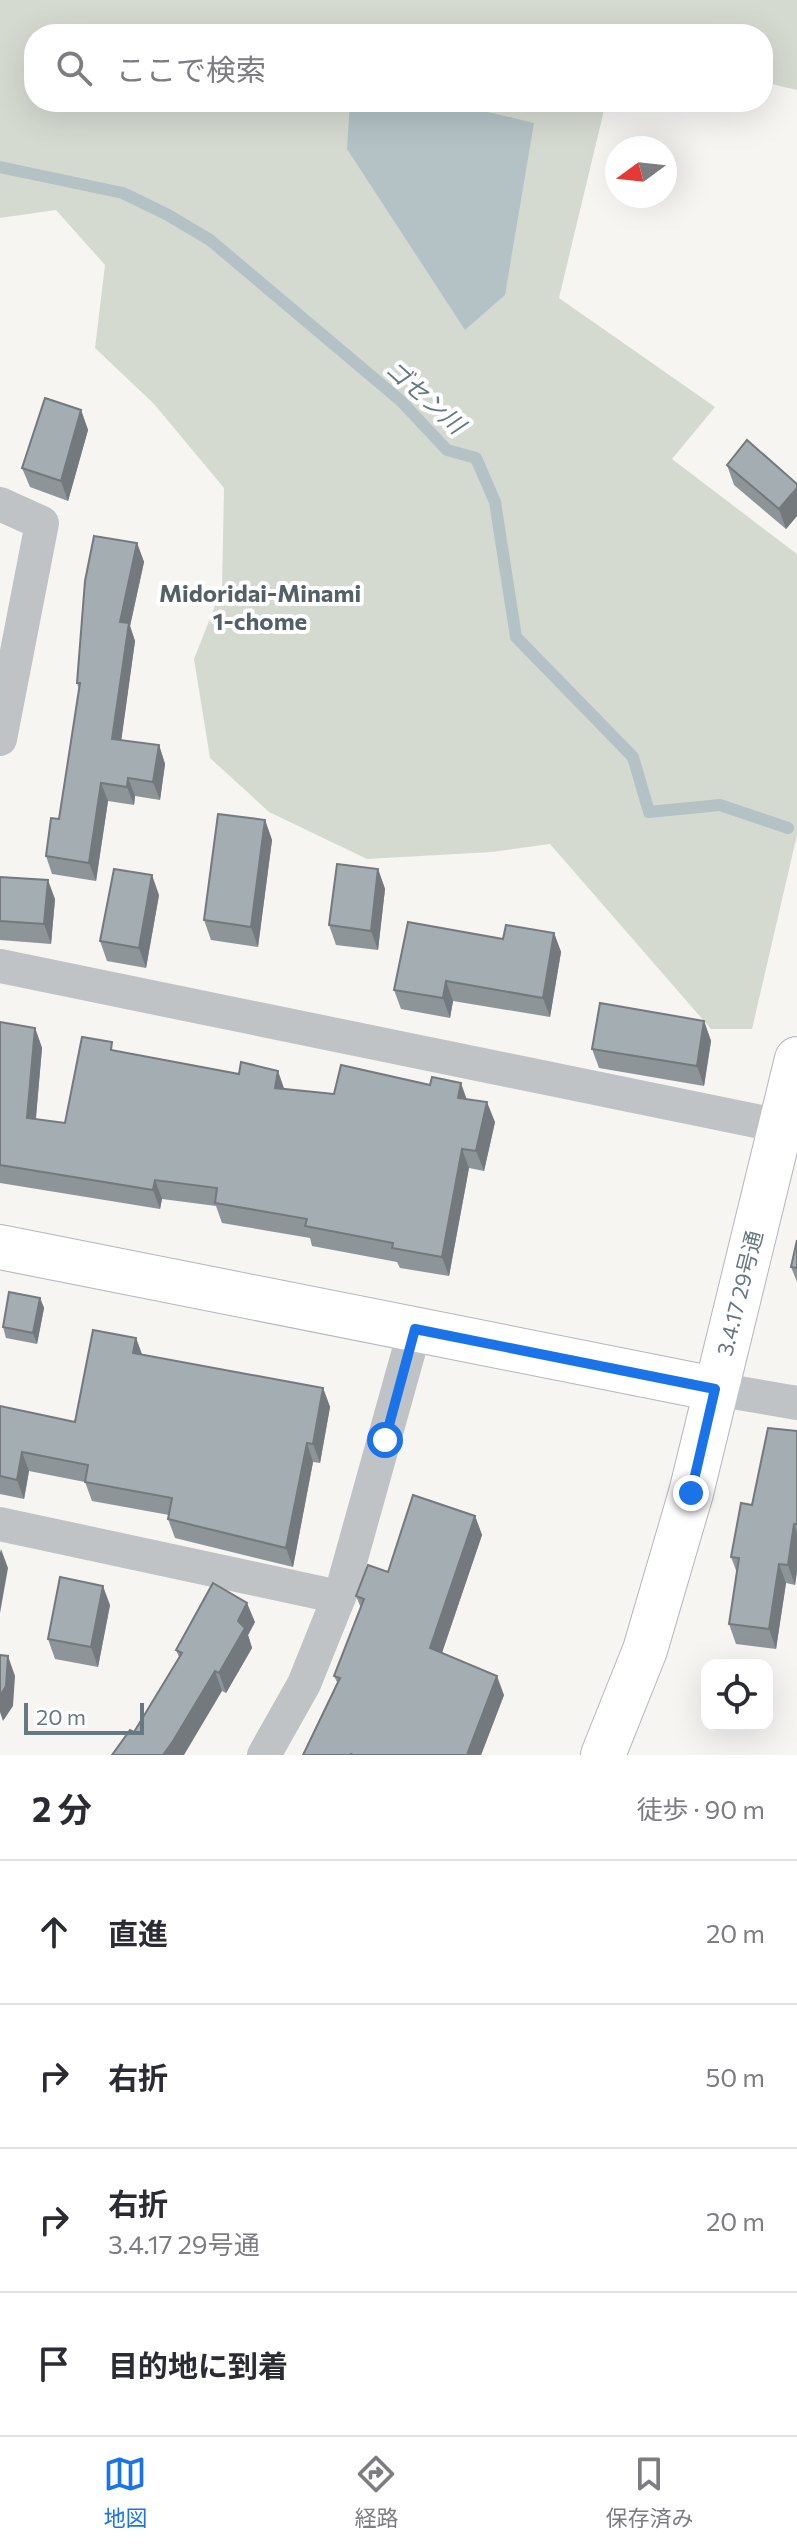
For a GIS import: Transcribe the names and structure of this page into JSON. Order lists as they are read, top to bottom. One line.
{"streets":{"street":["3.4.17 29号通"]},"districts":["Midoridai-Minami 1-chome"],"water":["ゴセン川"],"scale_bar":"20 m","north":"left","page":{"search":"ここで検索","scale":"20 m","heading":["2 分","徒歩 · 90 m"],"list":[["直進","20 m"],["右折","50 m"],["右折","3.4.17 29号通","20 m"],"目的地に到着"],"nav":["地図","経路","保存済み"]}}
